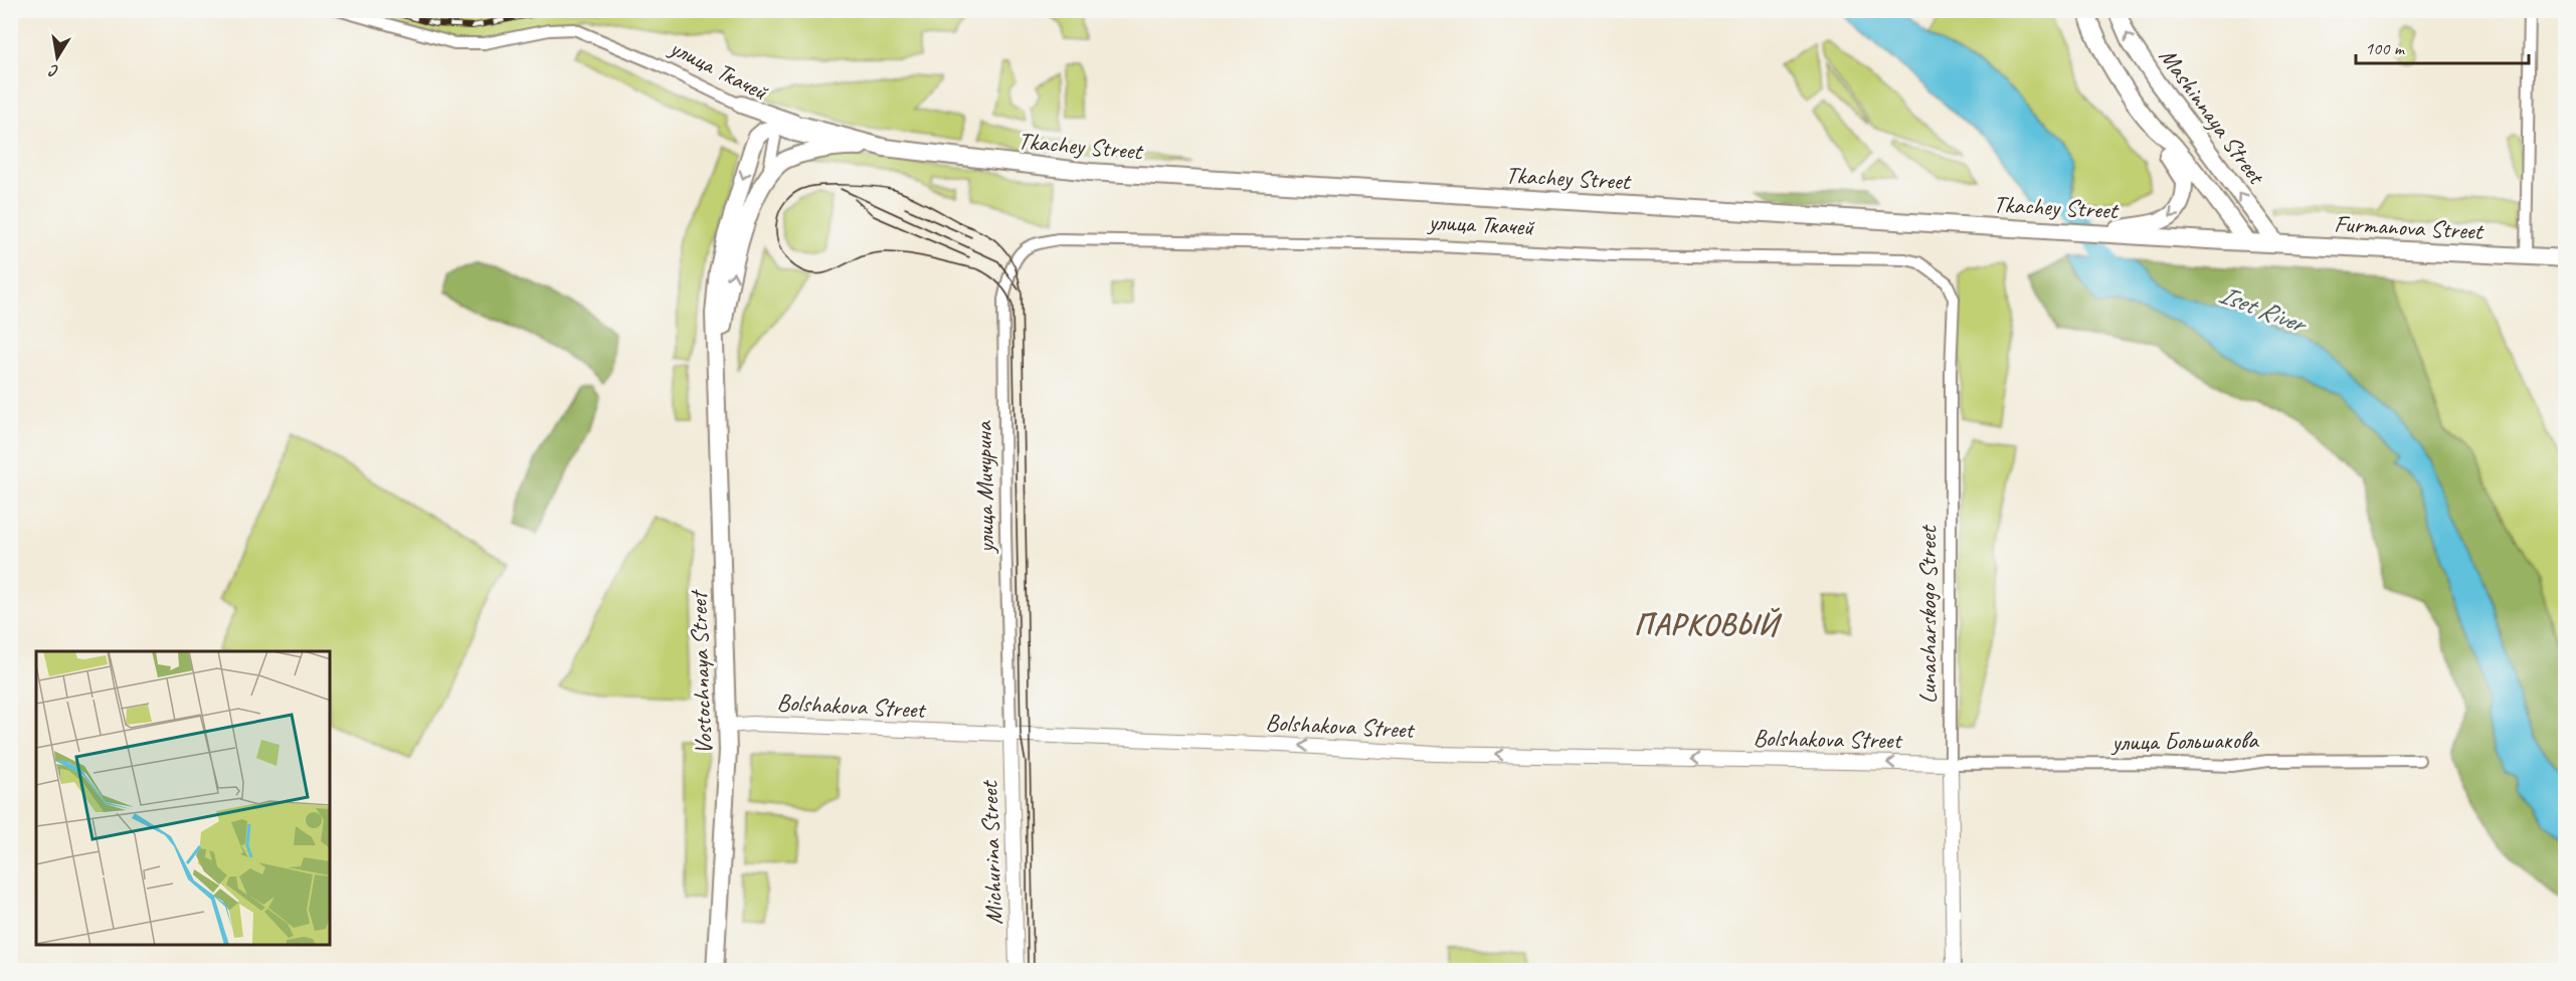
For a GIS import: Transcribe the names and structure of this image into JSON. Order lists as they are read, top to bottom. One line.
{"streets":{"main road":["улица Ткачей","Mashinnaya Street","Tkachey Street","Furmanova Street","Vostochnaya Street"],"street":["улица Мичурина","Lunacharskogo Street","Bolshakova Street","улица Большакова","Michurina Street"]},"crossings":[["улица Ткачей","Tkachey Street"],["улица Ткачей","улица Мичурина"],["улица Ткачей","Lunacharskogo Street"],["улица Ткачей","Vostochnaya Street"],["Mashinnaya Street","Furmanova Street"],["Tkachey Street","Vostochnaya Street"],["улица Мичурина","Bolshakova Street"],["улица Мичурина","Michurina Street"],["Lunacharskogo Street","Bolshakova Street"],["Lunacharskogo Street","улица Большакова"],["Vostochnaya Street","Bolshakova Street"],["Bolshakova Street","улица Большакова"],["Bolshakova Street","Michurina Street"]],"one_way":["Bolshakova Street"],"districts":["ПАРКОВЫЙ"],"water":["Iset River"],"scale_bar":"100 m","north":"bottom"}
